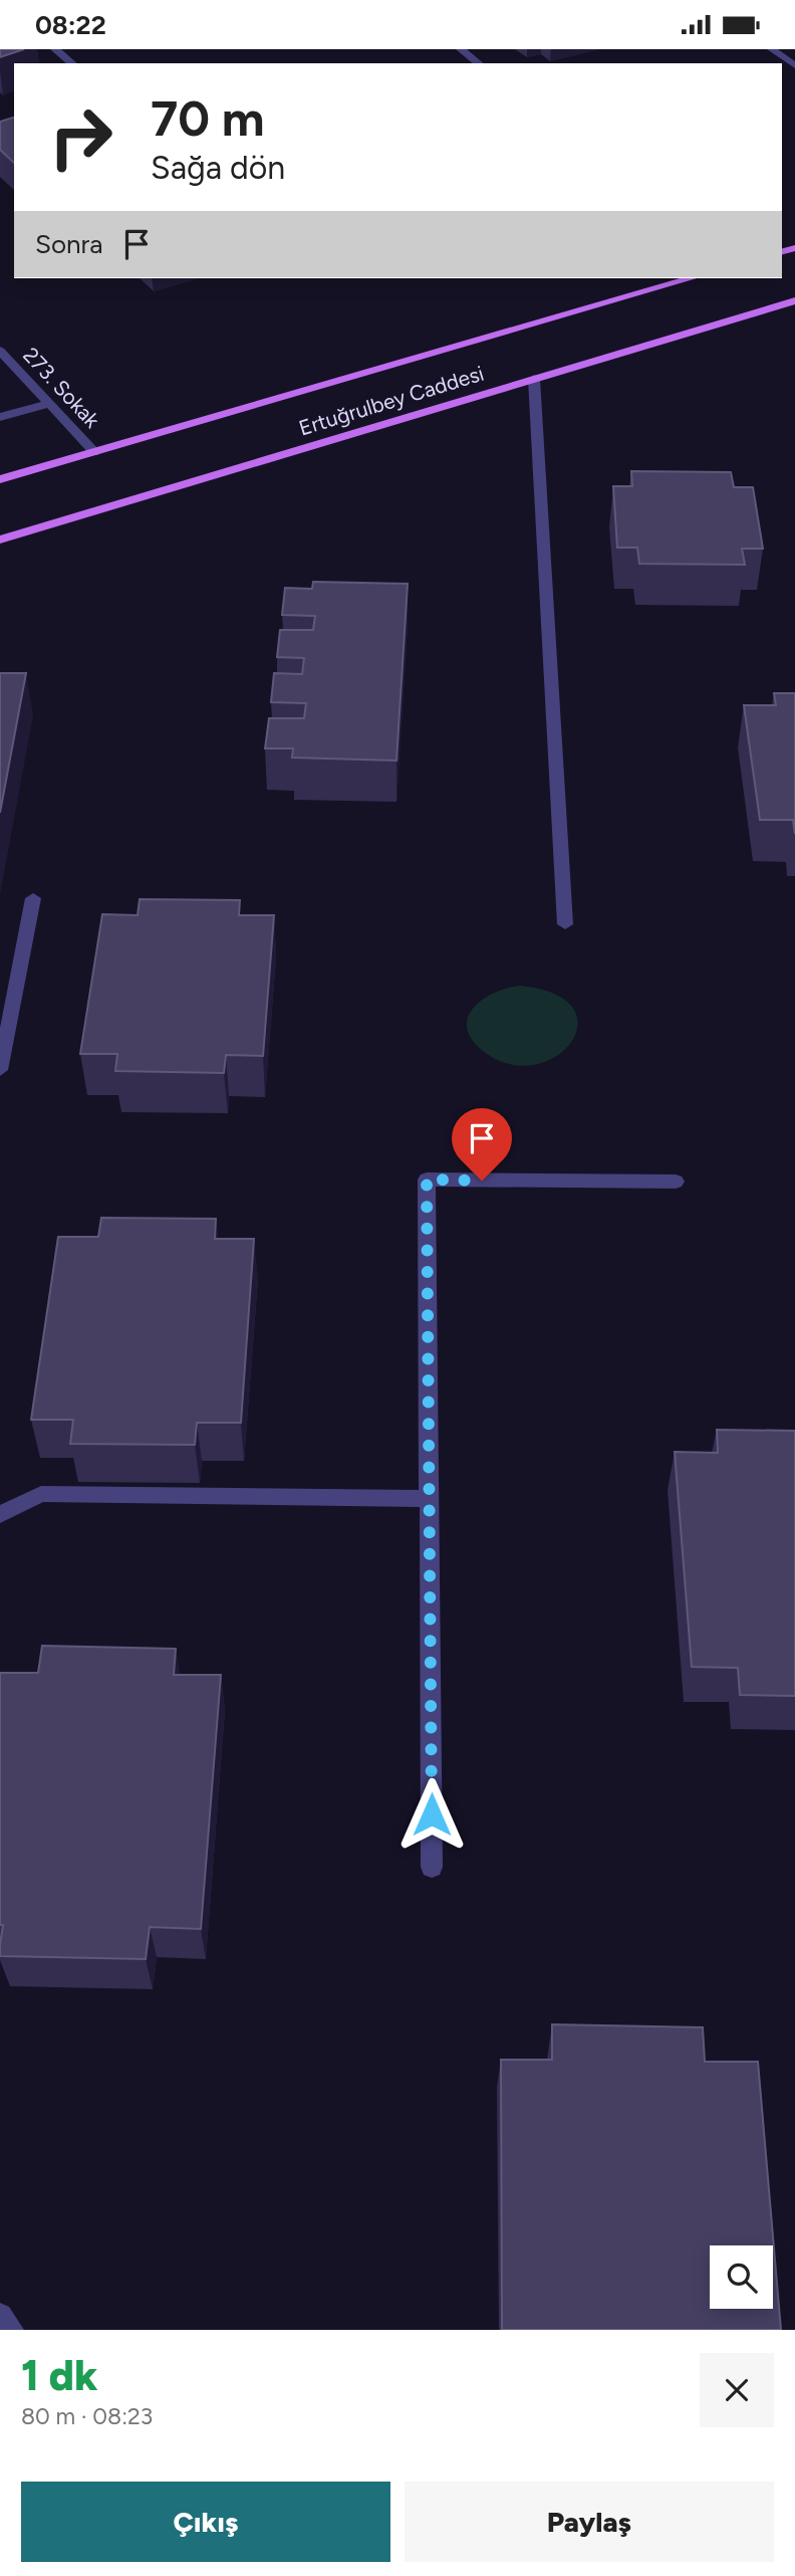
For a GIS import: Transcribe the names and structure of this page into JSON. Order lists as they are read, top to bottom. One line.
{"streets":{"main road":["Ertuğrulbey Caddesi"],"street":["273. Sokak"]},"crossings":[["273. Sokak","Ertuğrulbey Caddesi"]],"page":{"status":"08:22","turn":["70 m","Sağa dön"],"then":"Sonra","heading":["1 dk","80 m · 08:23"],"buttons":["Çıkış","Paylaş"]}}
